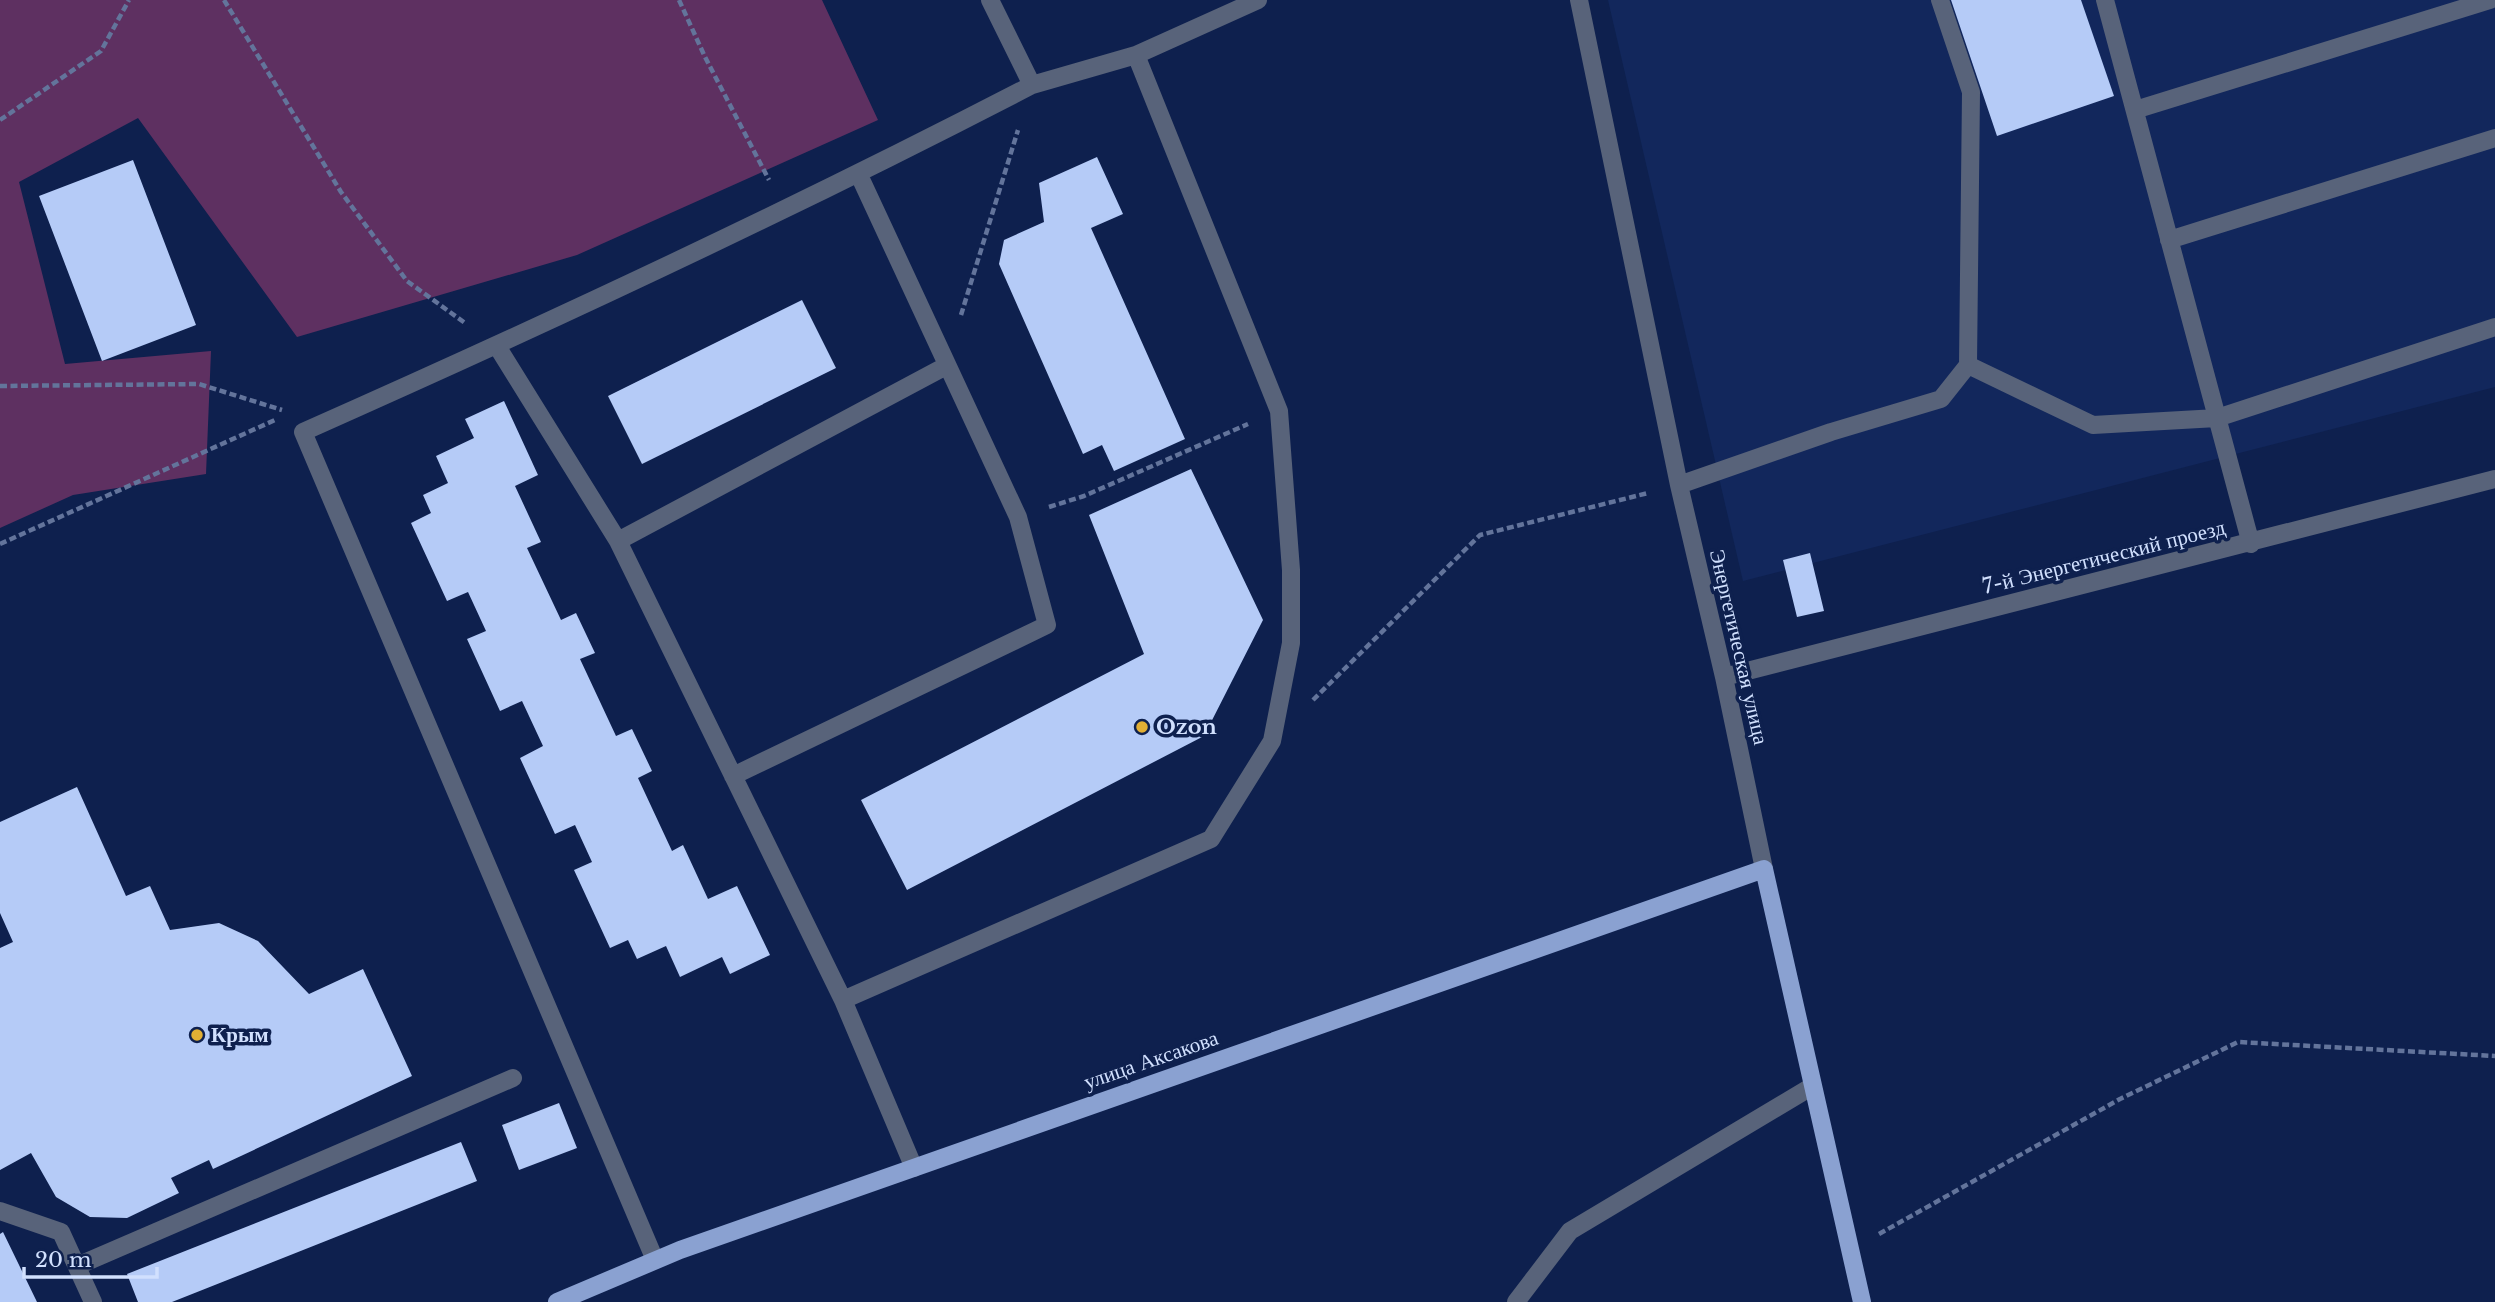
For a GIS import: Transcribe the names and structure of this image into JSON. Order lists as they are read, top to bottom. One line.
{"streets":{"main road":["Энергетическая улица","улица Аксакова"],"street":["7-й Энергетический проезд"]},"crossings":[["7-й Энергетический проезд","Энергетическая улица"],["Энергетическая улица","улица Аксакова"]],"places":["Ozon","Крым"],"scale_bar":"20 m"}
